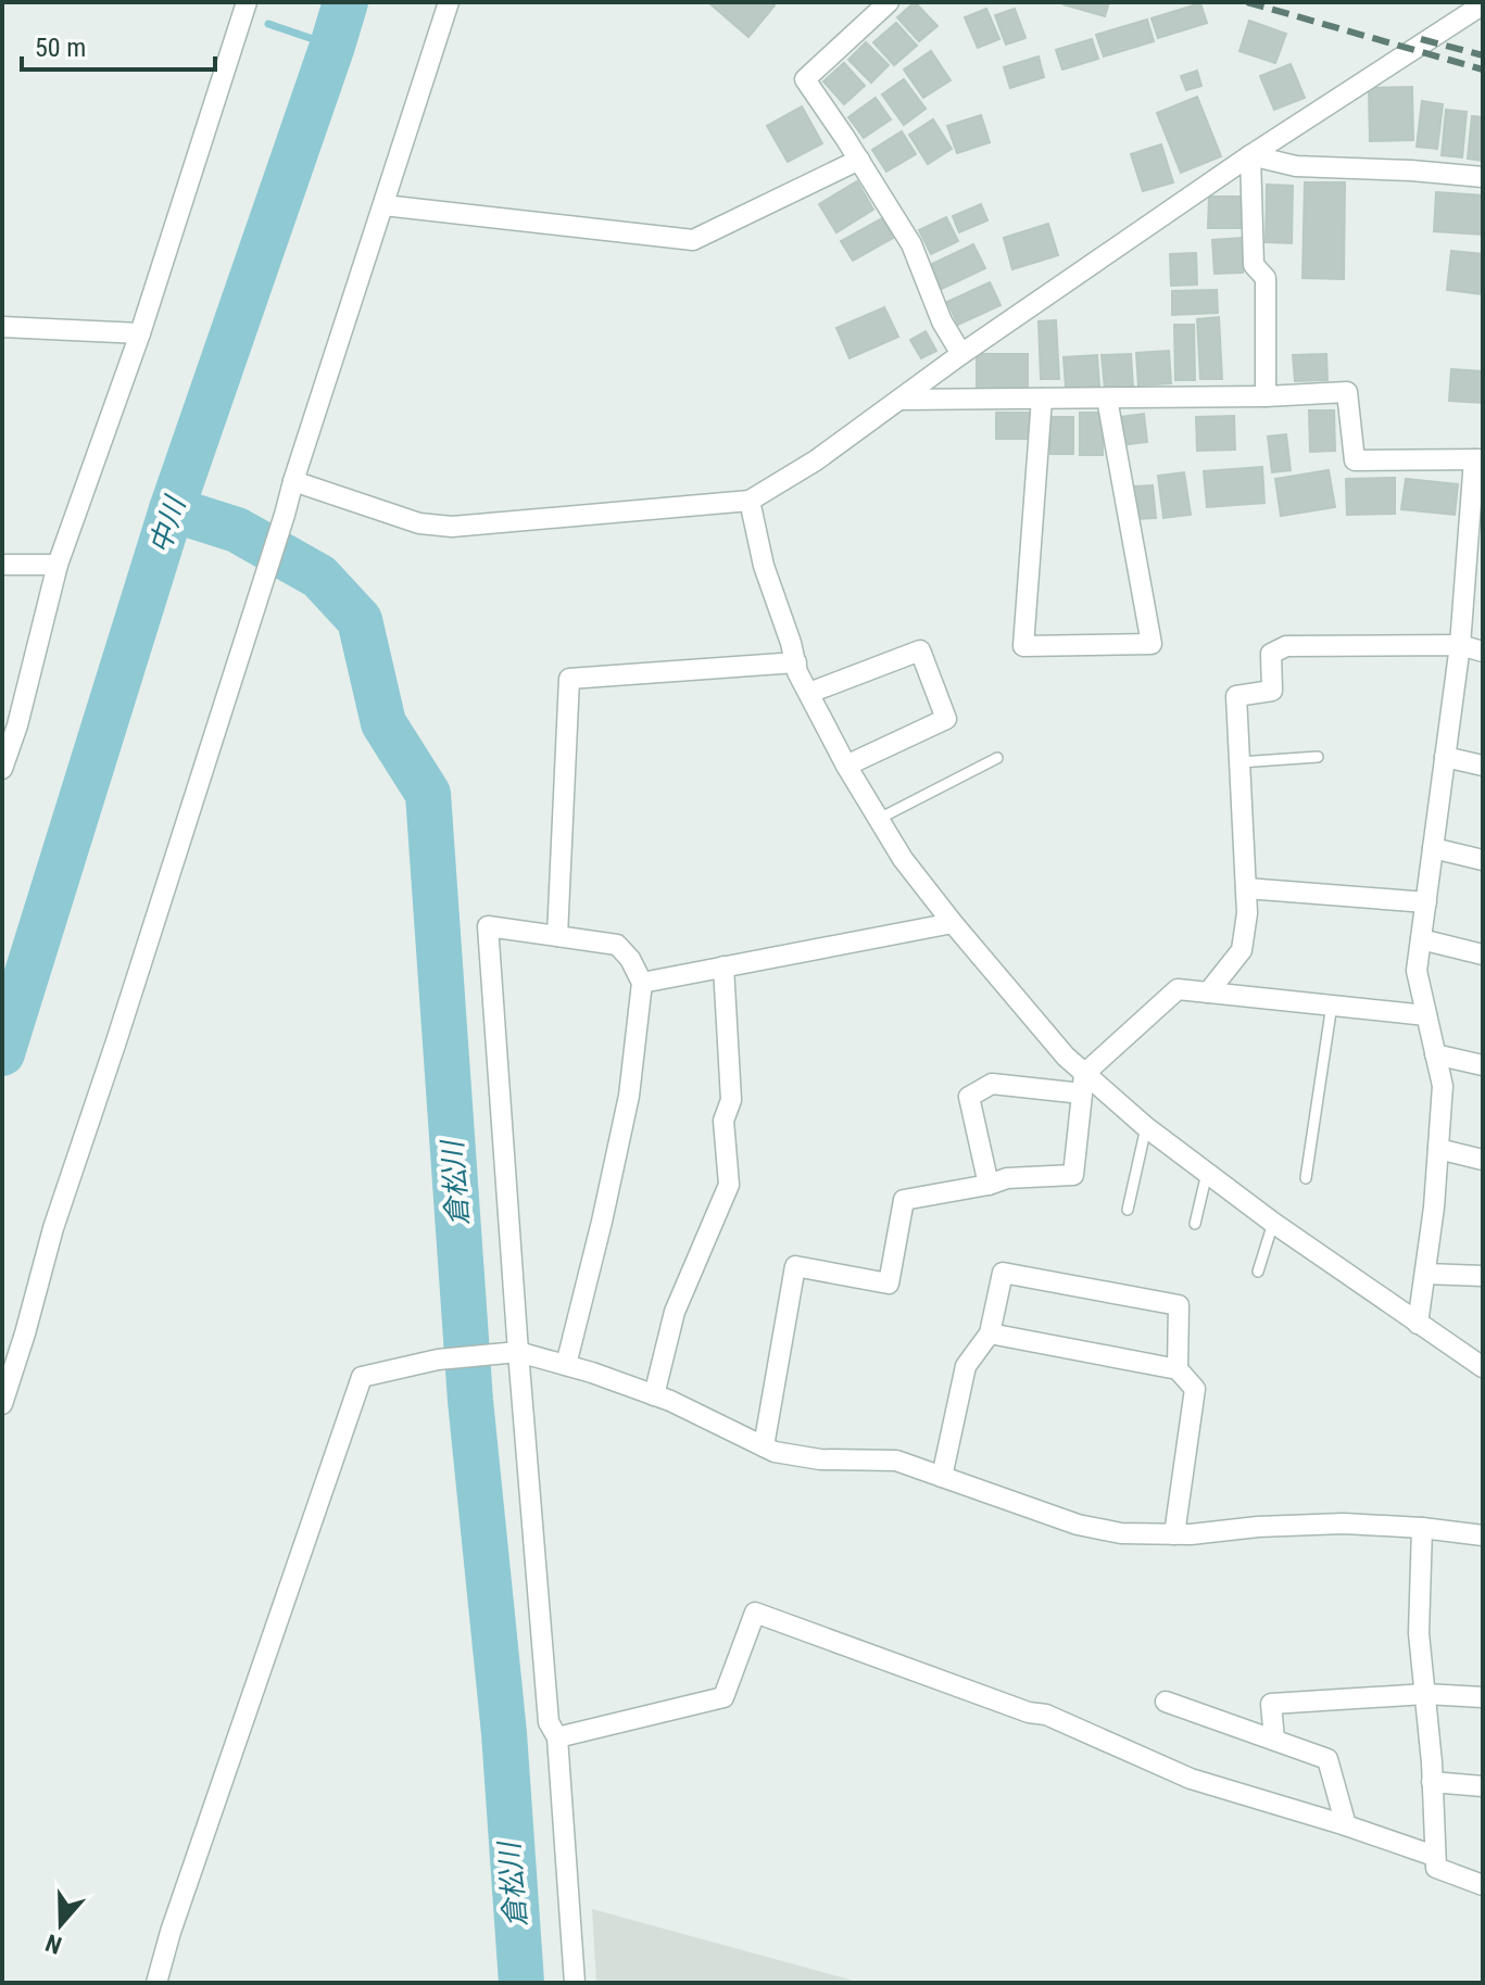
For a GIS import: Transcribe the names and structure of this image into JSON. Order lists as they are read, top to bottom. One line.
{"water":["中川","倉松川"],"scale_bar":"50 m","north":"bottom"}
